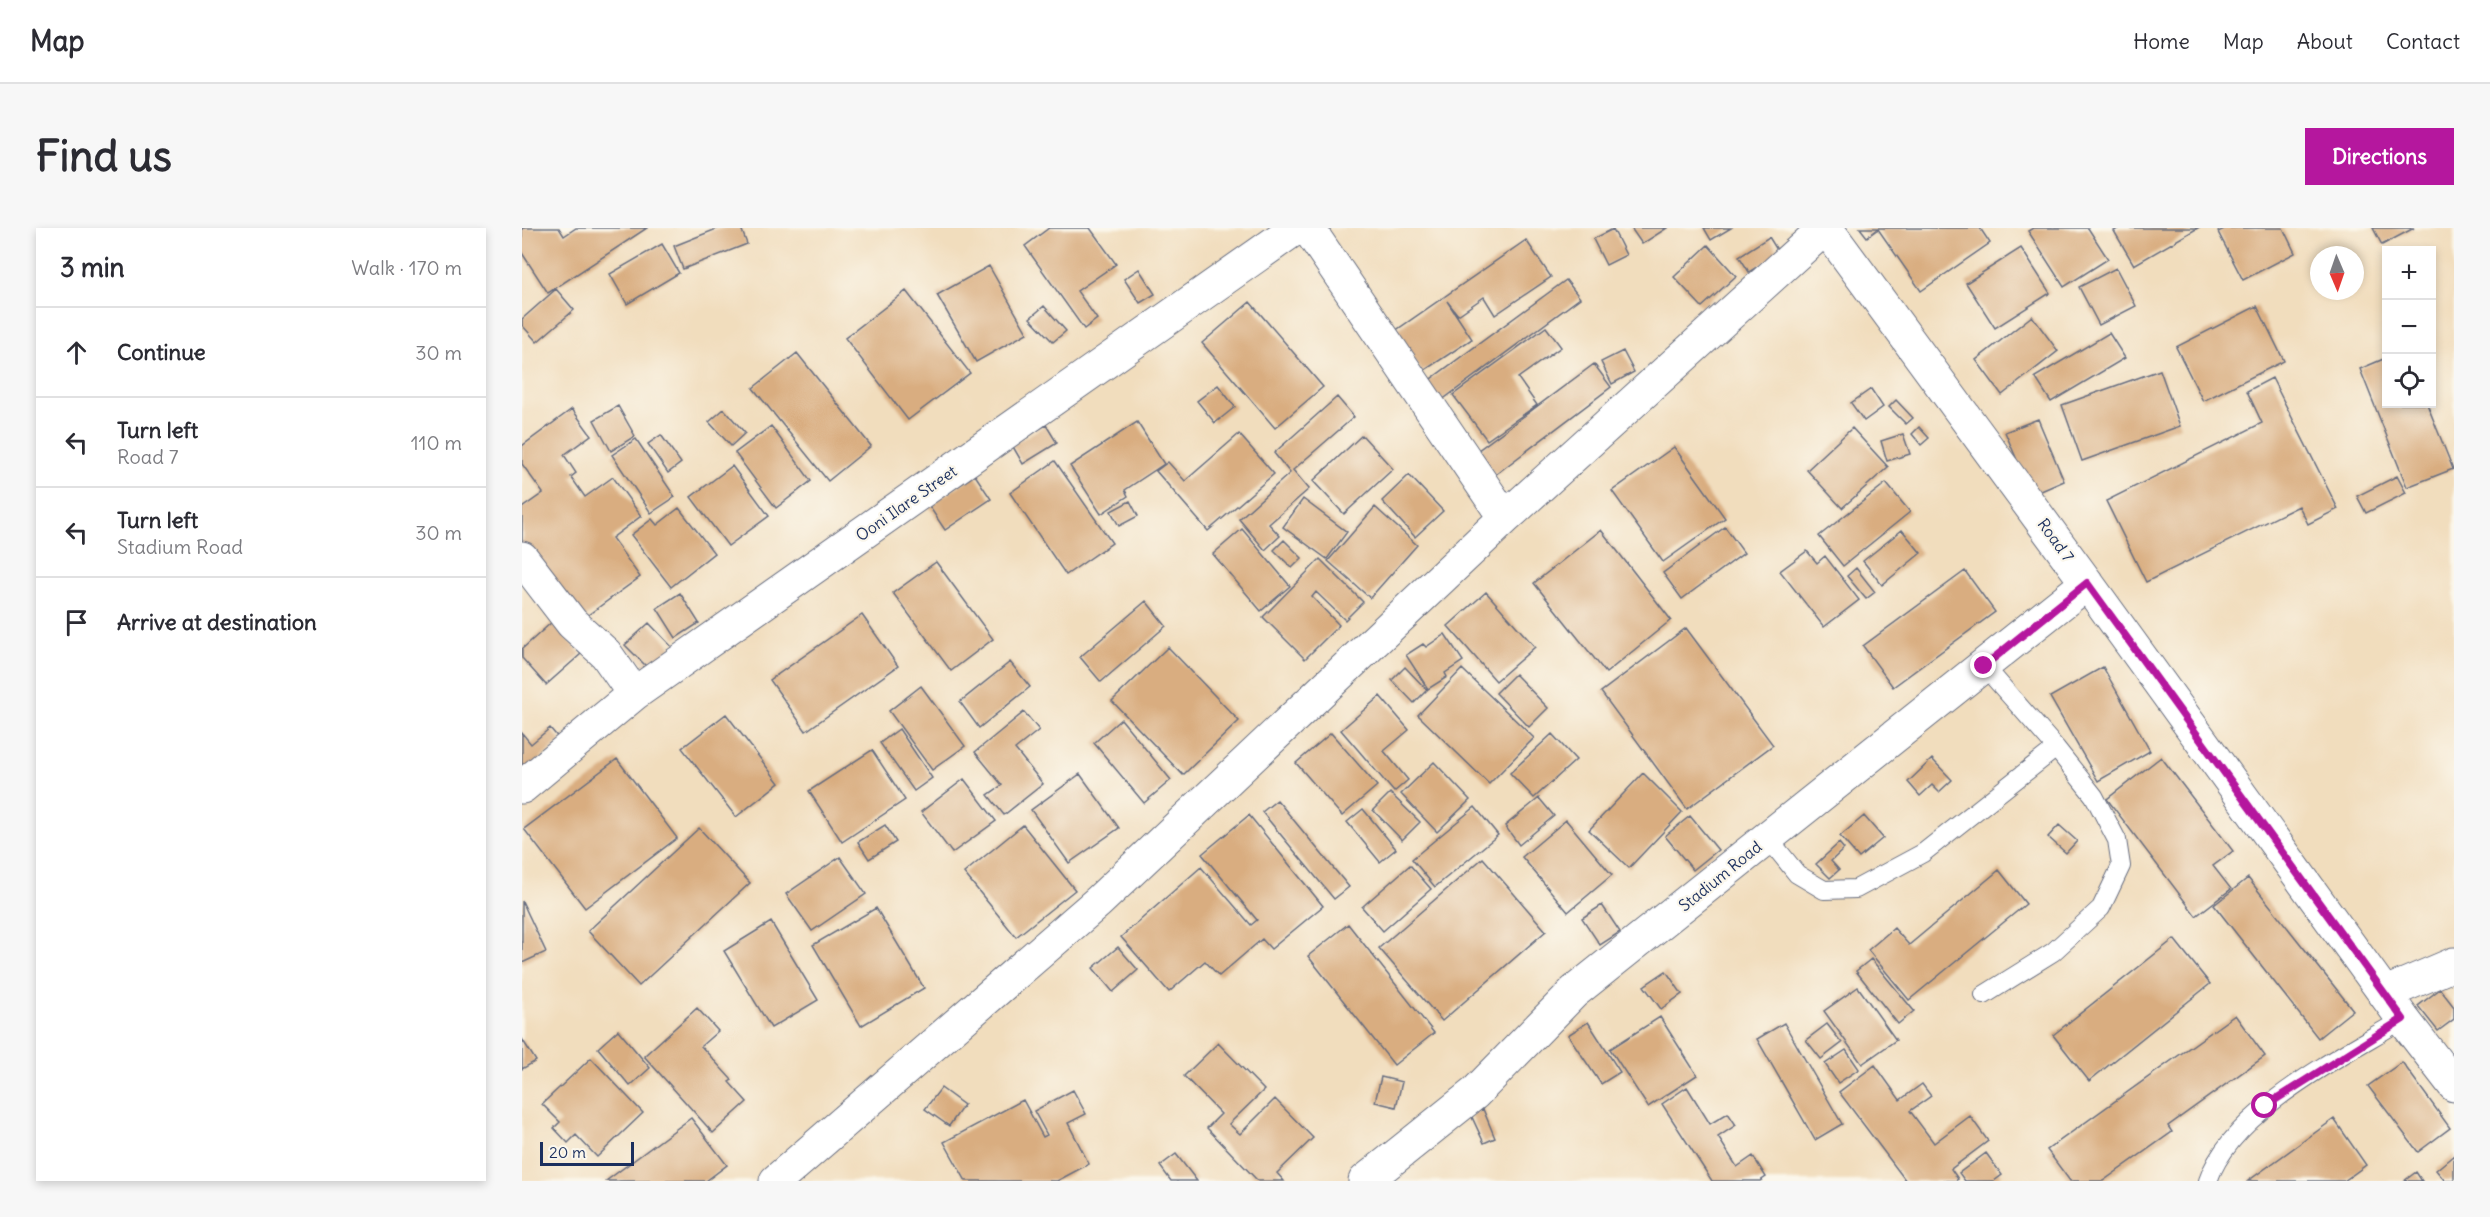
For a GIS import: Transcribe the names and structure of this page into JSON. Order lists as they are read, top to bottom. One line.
{"streets":{"street":["Ooni Ilare Street","Road 7","Stadium Road"]},"crossings":[["Road 7","Stadium Road"]],"scale_bar":"20 m","north":"bottom","page":{"header":"Map","nav":["Home","Map","About","Contact"],"buttons":"Directions","title":"Find us","heading":["3 min","Walk · 170 m"],"map_buttons":["+","−"],"list":[["Continue","30 m"],["Turn left","Road 7","110 m"],["Turn left","Stadium Road","30 m"],"Arrive at destination"],"scale":"20 m"}}
